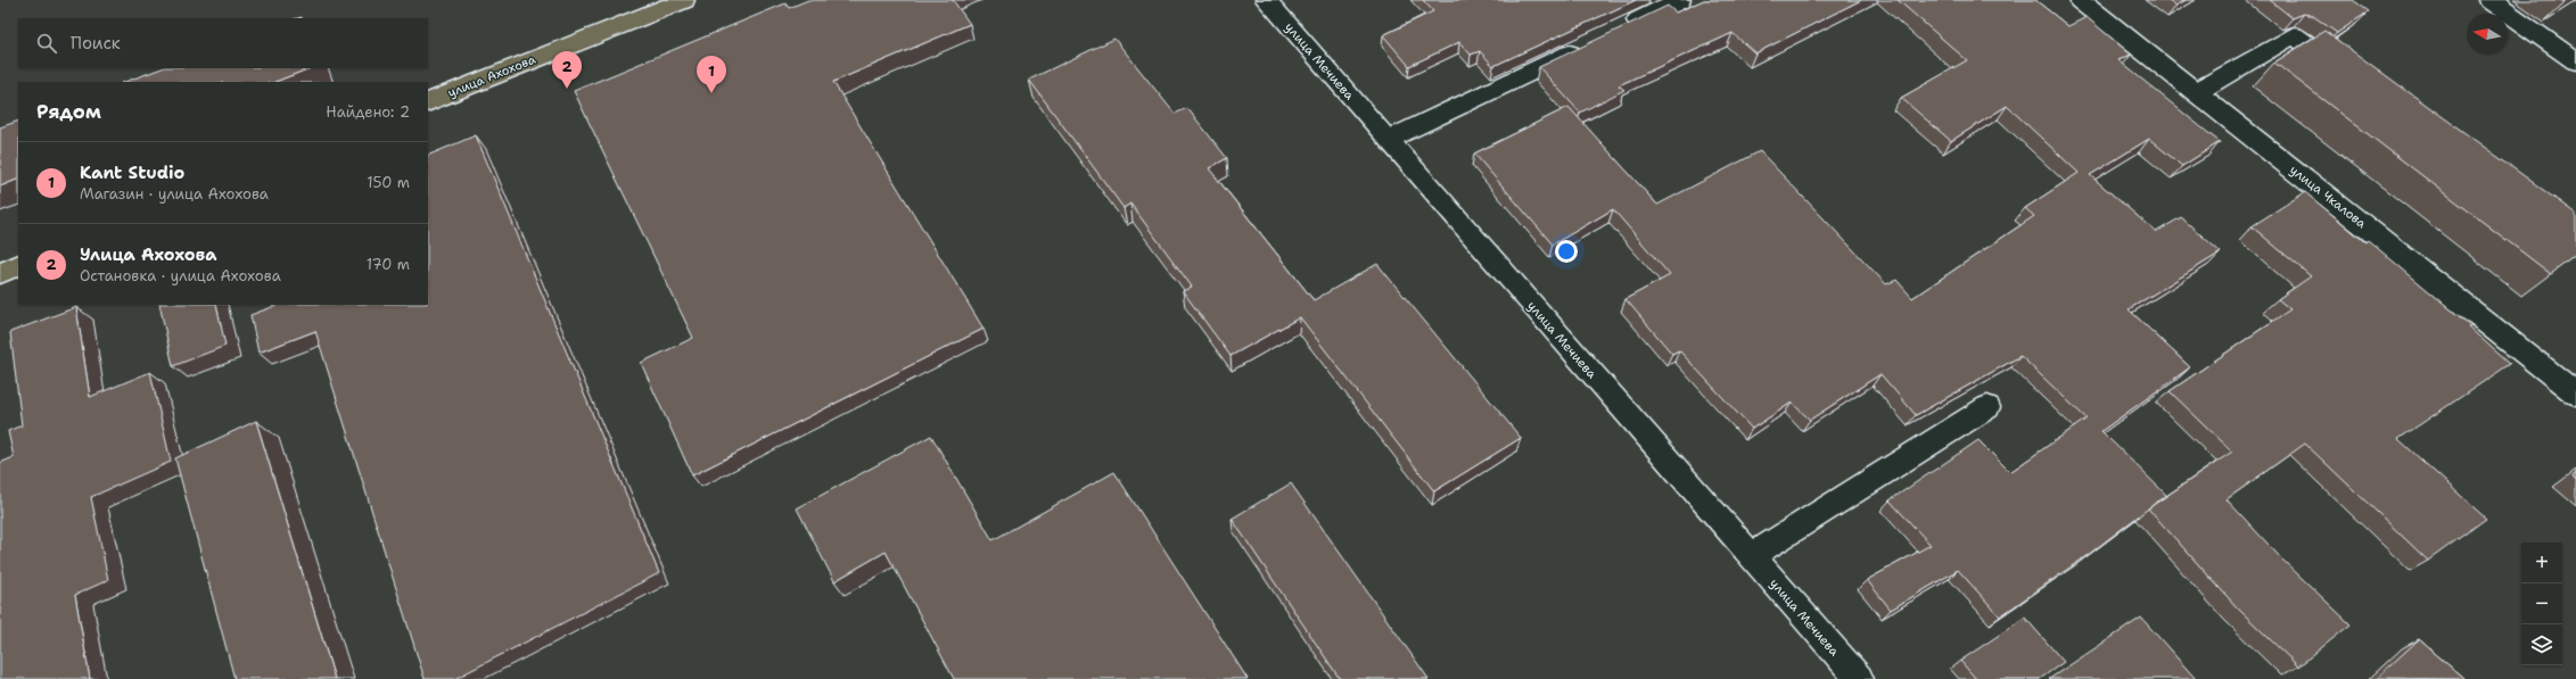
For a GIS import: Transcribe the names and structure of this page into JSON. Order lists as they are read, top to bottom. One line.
{"streets":{"main road":["улица Ахохова"],"street":["улица Мечиева","улица Чкалова"]},"north":"left","page":{"search":"Поиск","pins":["2","1"],"heading":["Рядом","Найдено: 2"],"list":[{"mark":"1","name":"Kant Studio","note":"Магазин · улица Ахохова","value":"150 m"},{"mark":"2","name":"Улица Ахохова","note":"Остановка · улица Ахохова","value":"170 m"}],"map_buttons":["+","−"]}}
